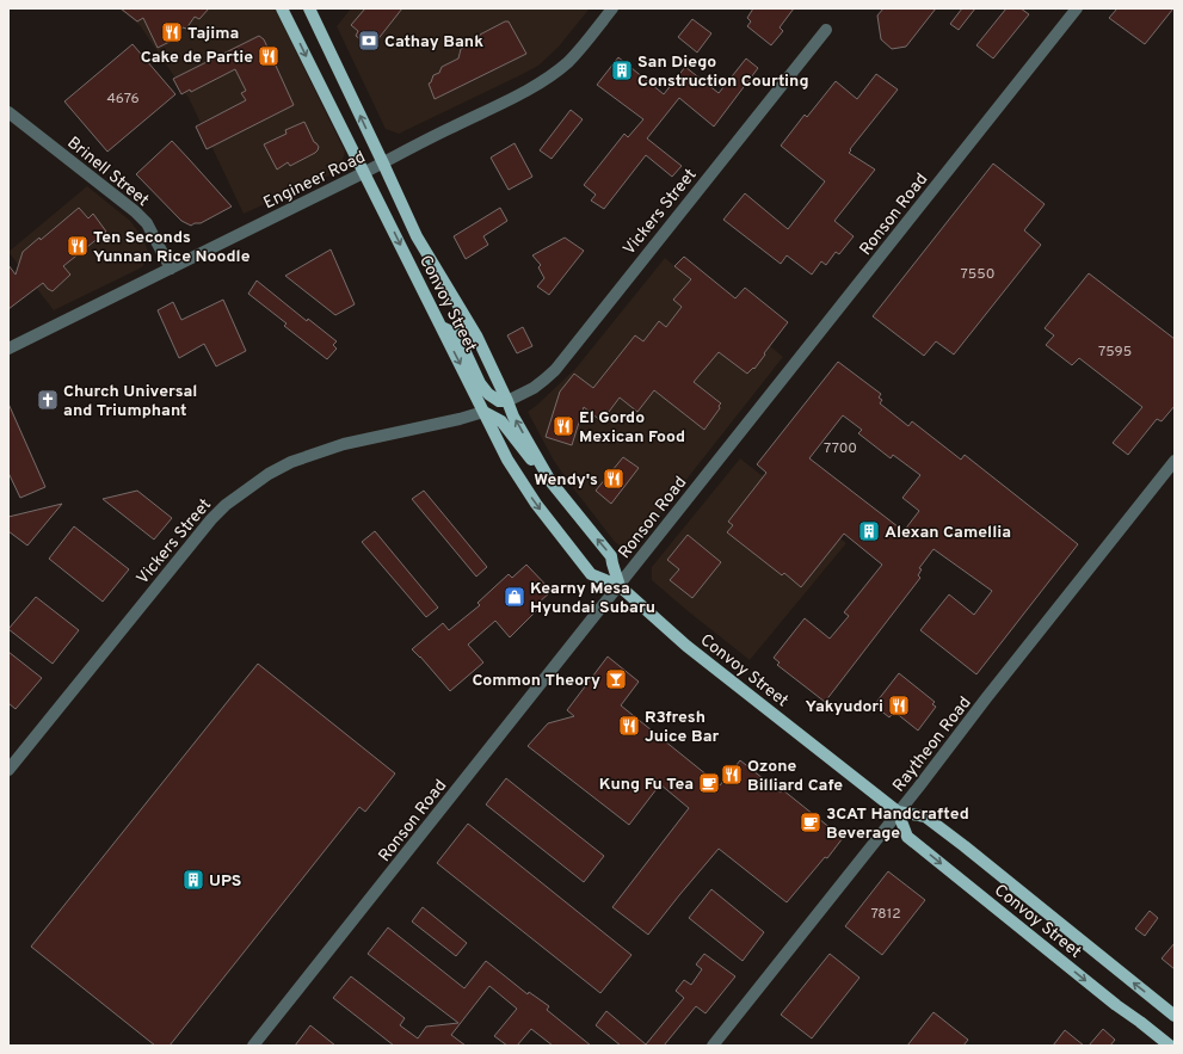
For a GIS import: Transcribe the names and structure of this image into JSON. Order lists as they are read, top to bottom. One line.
{"streets":{"main road":["Convoy Street"],"street":["Brinell Street","Engineer Road","Vickers Street","Ronson Road","Raytheon Road"]},"crossings":[["Brinell Street","Engineer Road"],["Engineer Road","Convoy Street"],["Vickers Street","Convoy Street"],["Ronson Road","Convoy Street"],["Convoy Street","Raytheon Road"]],"places":{"restaurant":["Tajima","Cake de Partie","Ten Seconds Yunnan Rice Noodle","El Gordo Mexican Food","Wendy's","Yakyudori","R3fresh Juice Bar","Ozone Billiard Cafe"],"bank":["Cathay Bank"],"building":["San Diego Construction Courting","Alexan Camellia","UPS"],"church":["Church Universal and Triumphant"],"shop":["Kearny Mesa Hyundai Subaru"],"bar":["Common Theory"],"cafe":["Kung Fu Tea","3CAT Handcrafted Beverage"]},"house_numbers":["4676","7550","7595","7700","7812"]}
